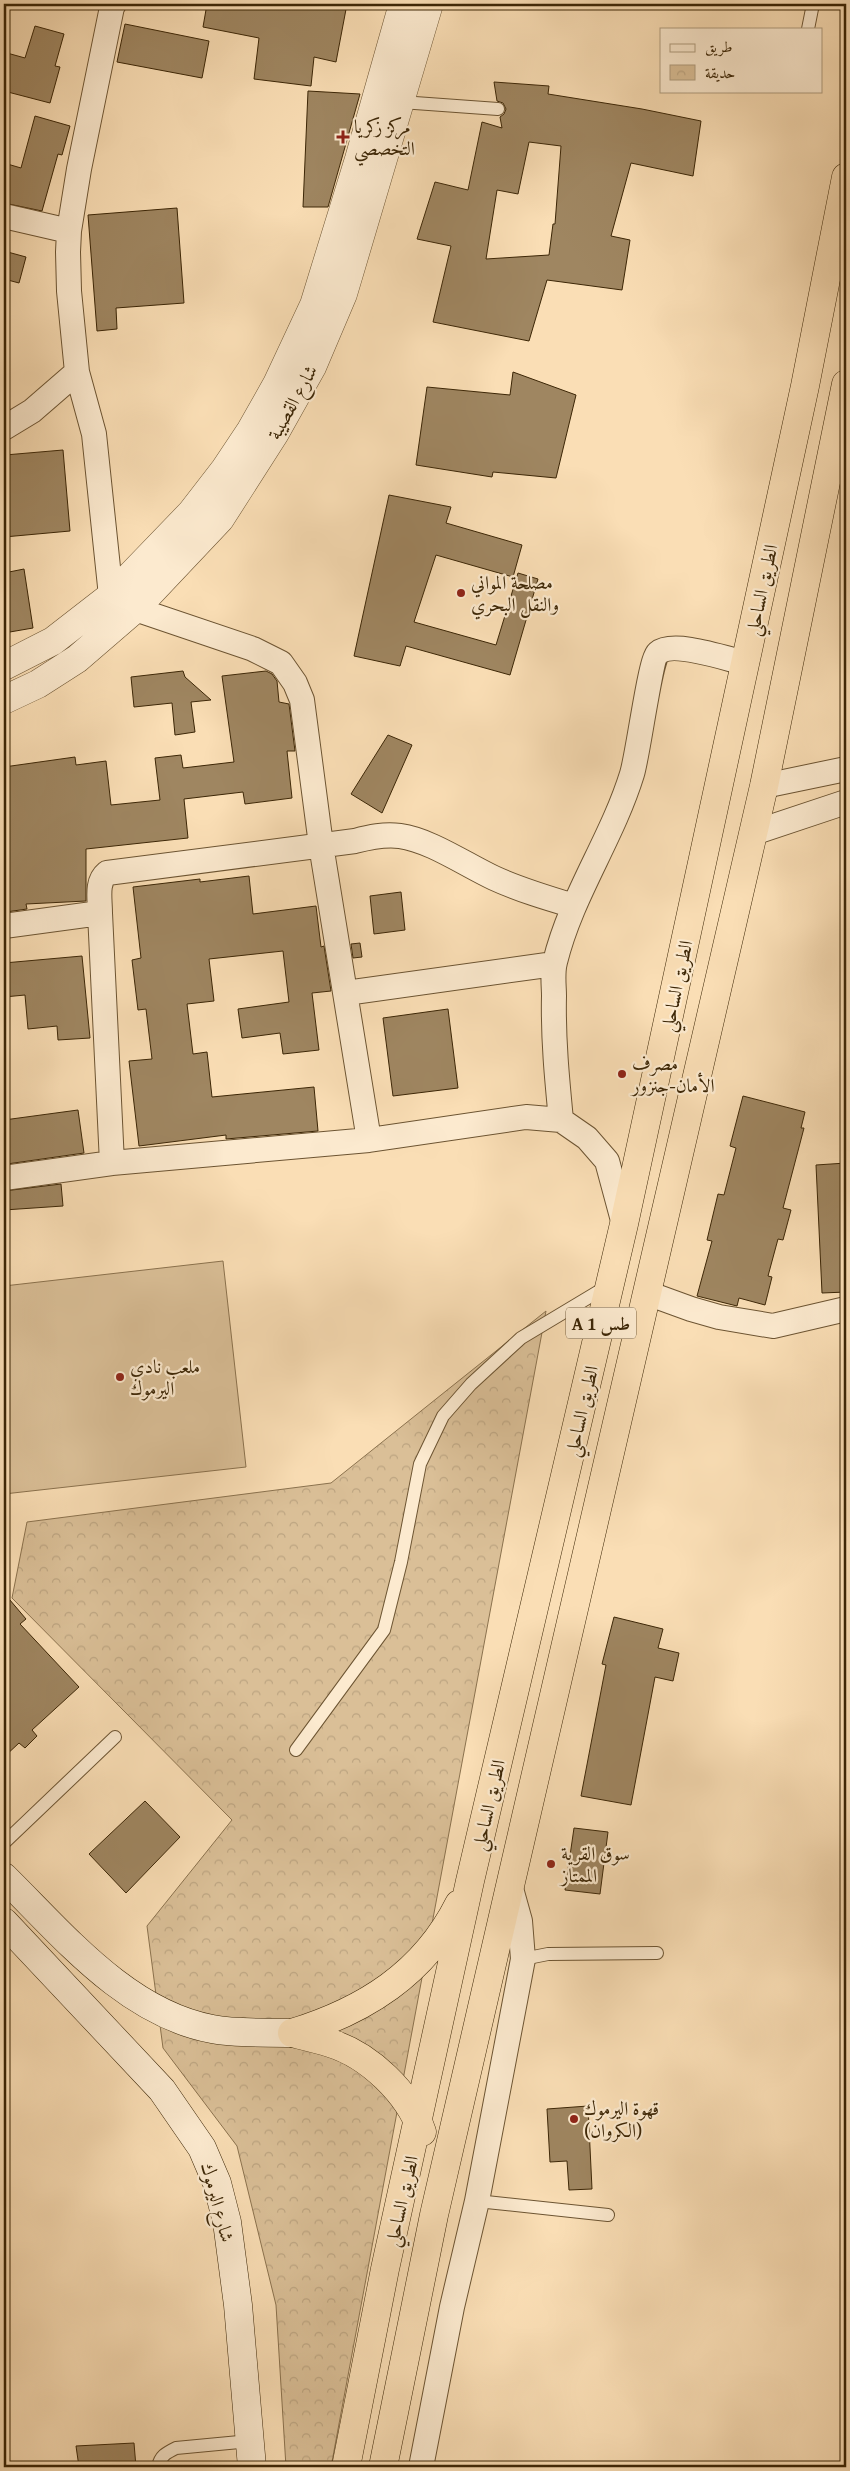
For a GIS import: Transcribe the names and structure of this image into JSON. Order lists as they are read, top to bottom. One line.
{"streets":{"highway":["الطريق الساحلي","A 1 طس"],"street":["شارع القصيبة","شارع اليرموك"]},"places":{"health":["مركز زكريا التخصصي"],"other":["مصلحة المواني والنقل البحري","مصرف الأمان-جنزور","ملعب نادي اليرموك","سوق القرية الممتاز","قهوة اليرموك (الكروان)"]},"legend":["طريق","حديقة"]}
